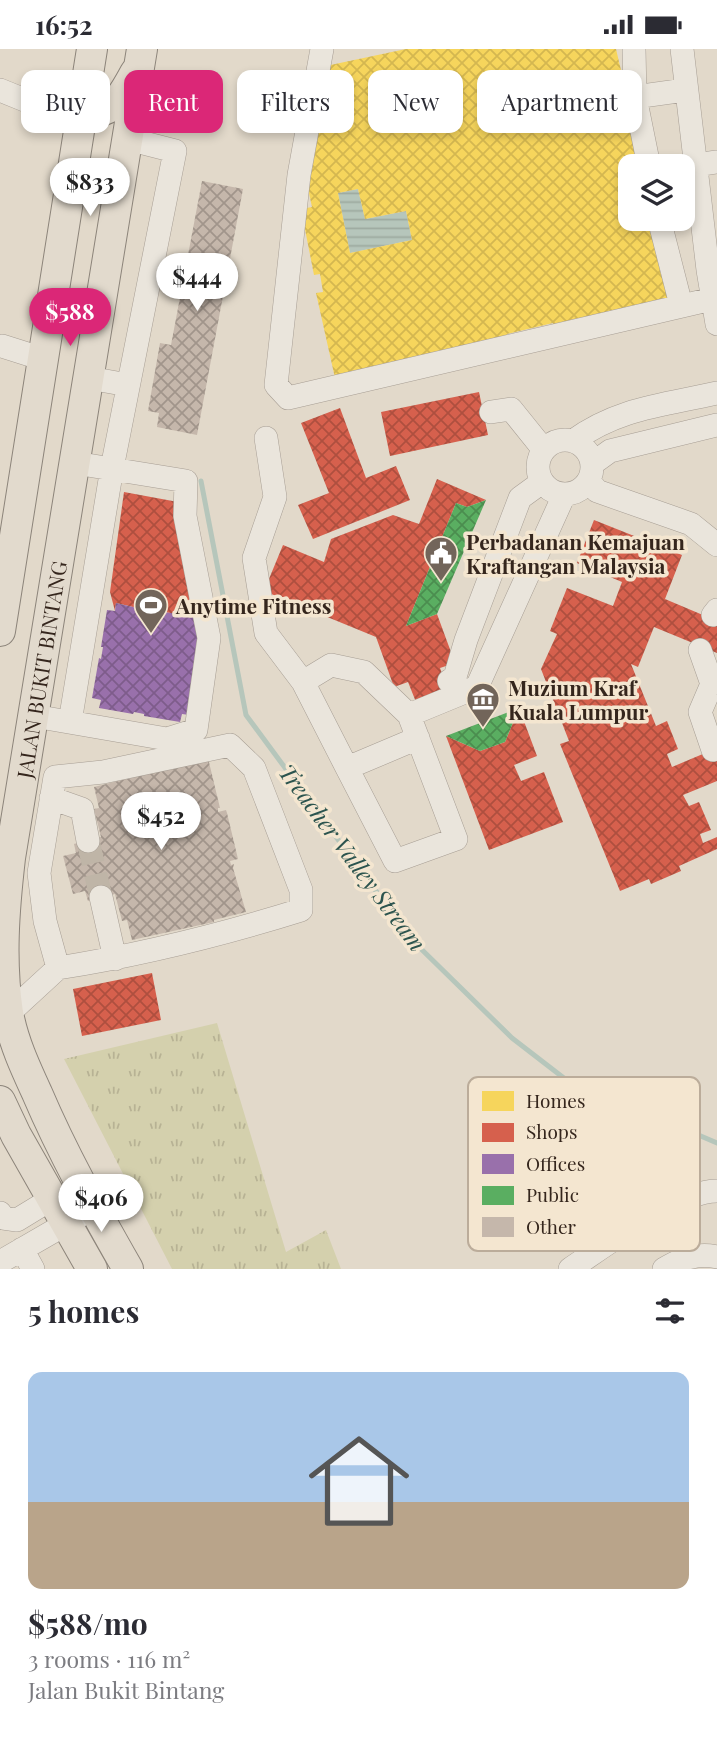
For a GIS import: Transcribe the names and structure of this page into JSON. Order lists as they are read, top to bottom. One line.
{"streets":{"main road":["JALAN BUKIT BINTANG"]},"water":["Treacher Valley Stream"],"places":{"public building":["Perbadanan Kemajuan Kraftangan Malaysia"],"sports":["Anytime Fitness"],"museum":["Muzium Kraf Kuala Lumpur"]},"legend":["Homes","Shops","Offices","Public","Other"],"page":{"status":"16:52","chip":["Buy","Rent","Filters","New","Apartment"],"price":["$833","$444","$588","$452","$406"],"heading":"5 homes","list":[{"name":"$588/mo","note":"3 rooms · 116 m² · Jalan Bukit Bintang"}]}}
